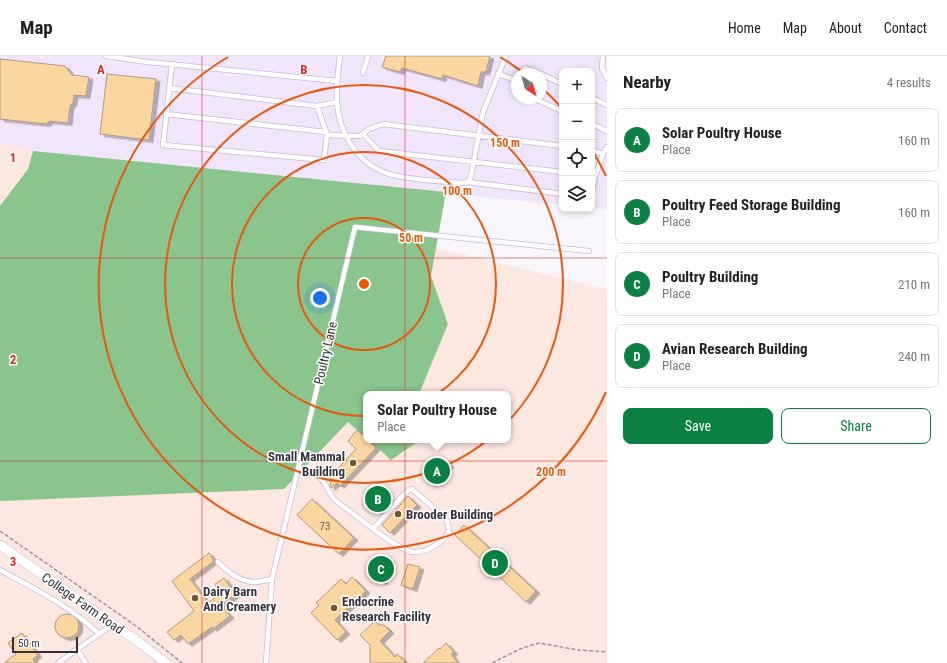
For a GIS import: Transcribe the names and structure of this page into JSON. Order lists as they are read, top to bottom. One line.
{"streets":{"street":["College Farm Road"],"lane":["Poultry Lane"]},"places":["Small Mammal Building","Brooder Building","Dairy Barn And Creamery","Endocrine Research Facility"],"house_numbers":["73"],"scale_bar":"50 m","north":"bottom right","page":{"header":"Map","nav":["Home","Map","About","Contact"],"heading":["Nearby","4 results"],"map_buttons":["+","−"],"list":[{"mark":"A","name":"Solar Poultry House","note":"Place","value":"160 m"},{"mark":"B","name":"Poultry Feed Storage Building","note":"Place","value":"160 m"},{"mark":"C","name":"Poultry Building","note":"Place","value":"210 m"},{"mark":"D","name":"Avian Research Building","note":"Place","value":"240 m"}],"popup":["Solar Poultry House","Place"],"buttons":["Save","Share"],"pins":["A","B","D","C"],"scale":"50 m"},"grid":{"columns":["A","B"],"rows":["1","2","3"]},"rings":["150 m","100 m","50 m","200 m"]}
